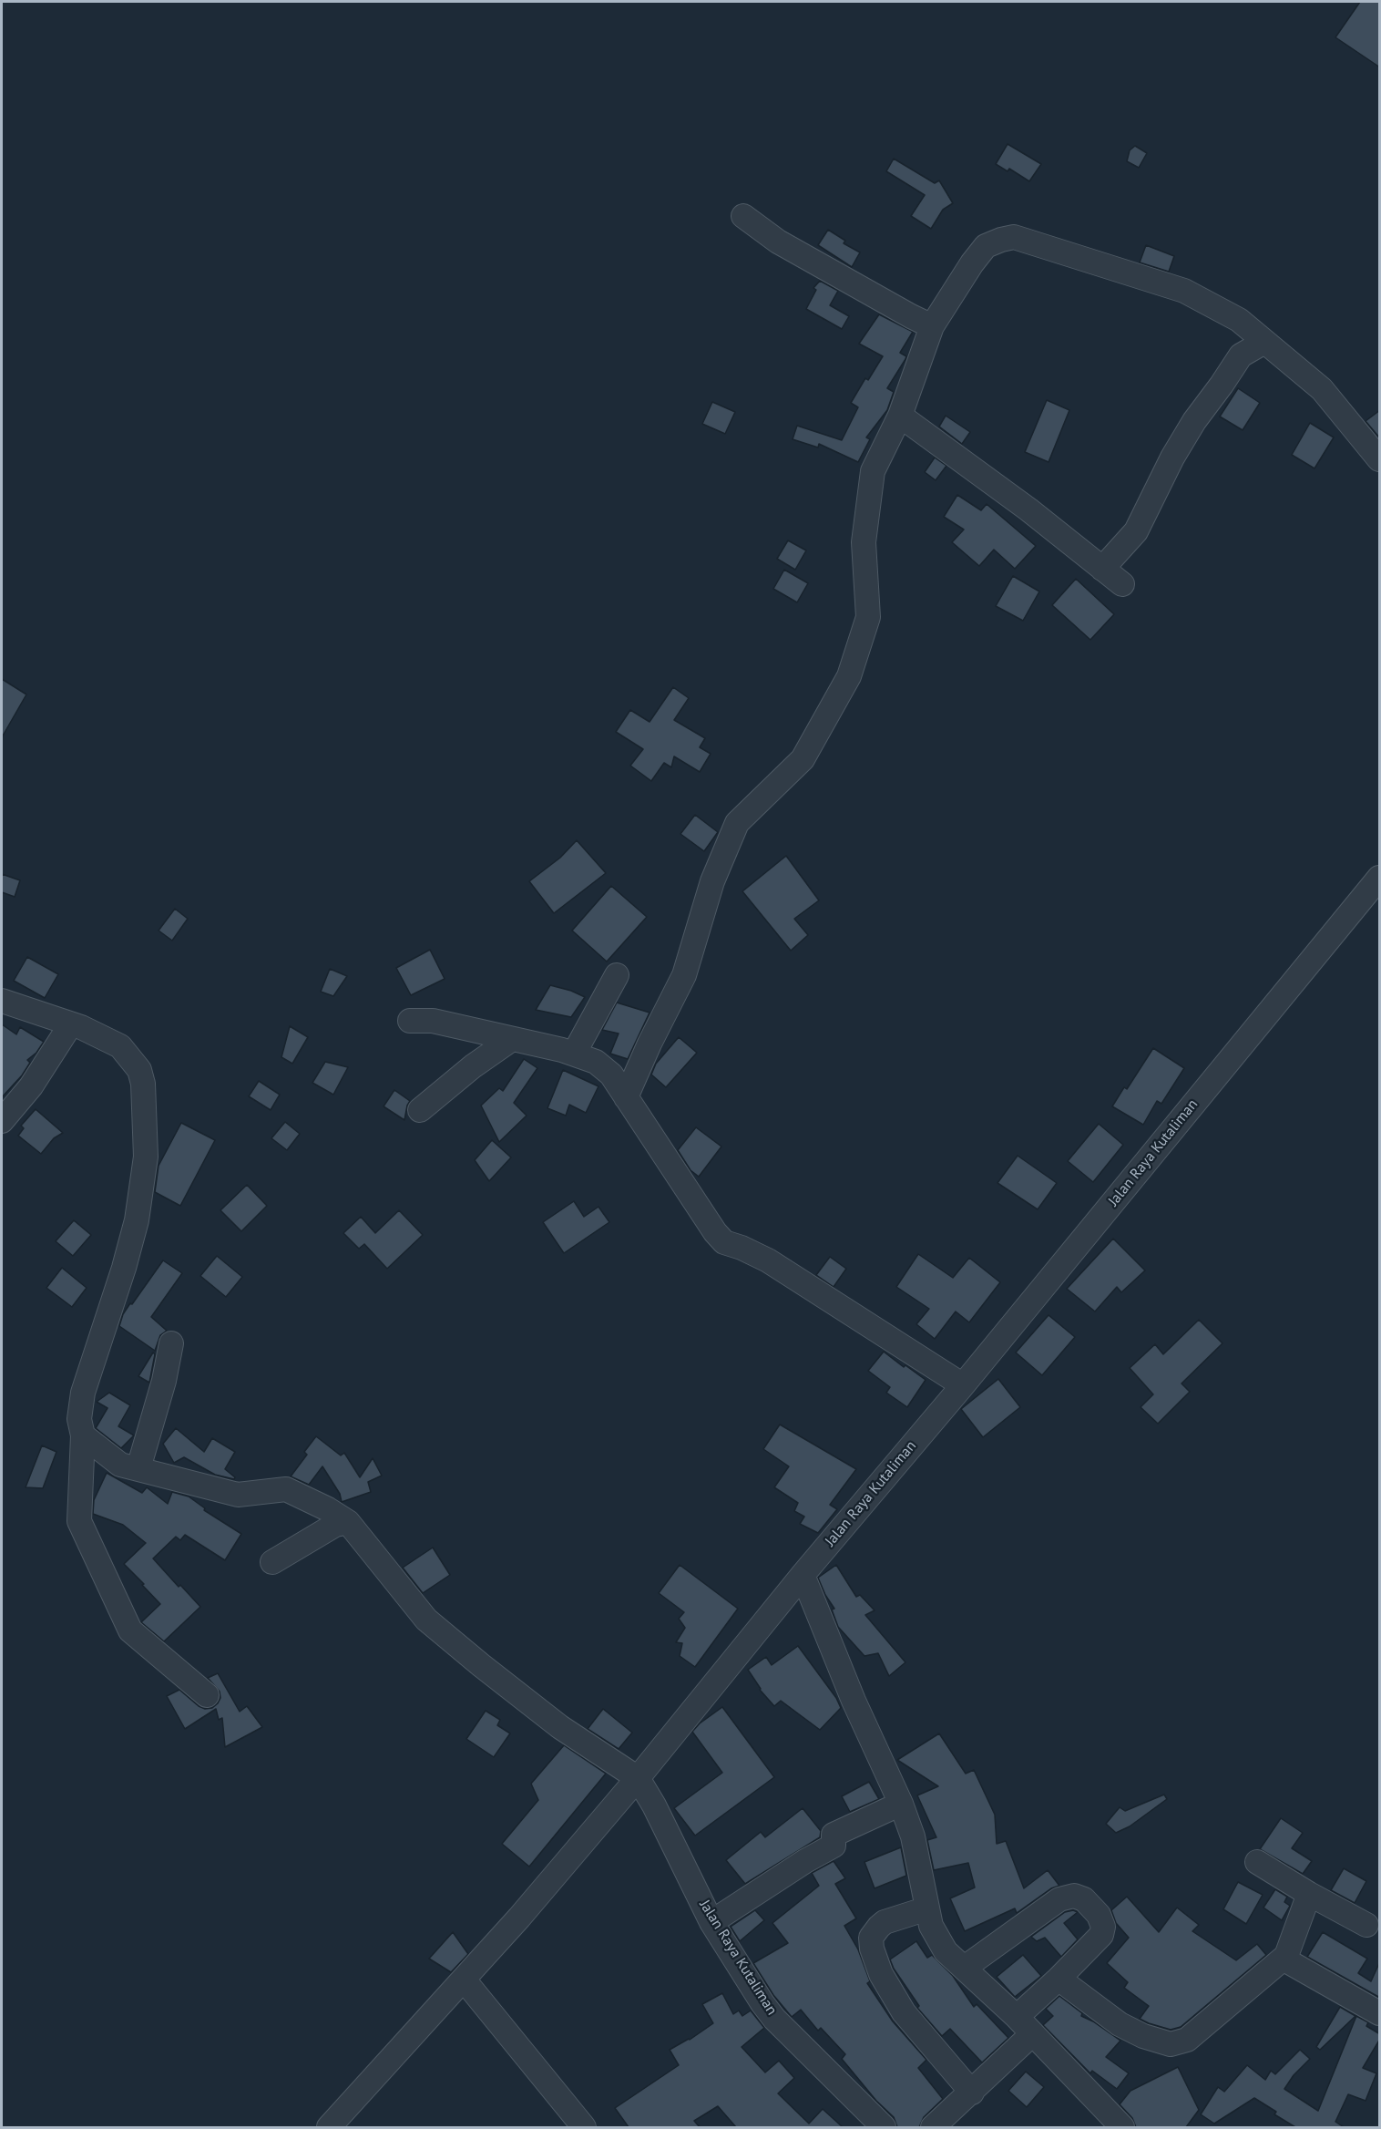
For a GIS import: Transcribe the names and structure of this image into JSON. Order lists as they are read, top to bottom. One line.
{"streets":{"street":["Jalan Raya Kutaliman"]}}
